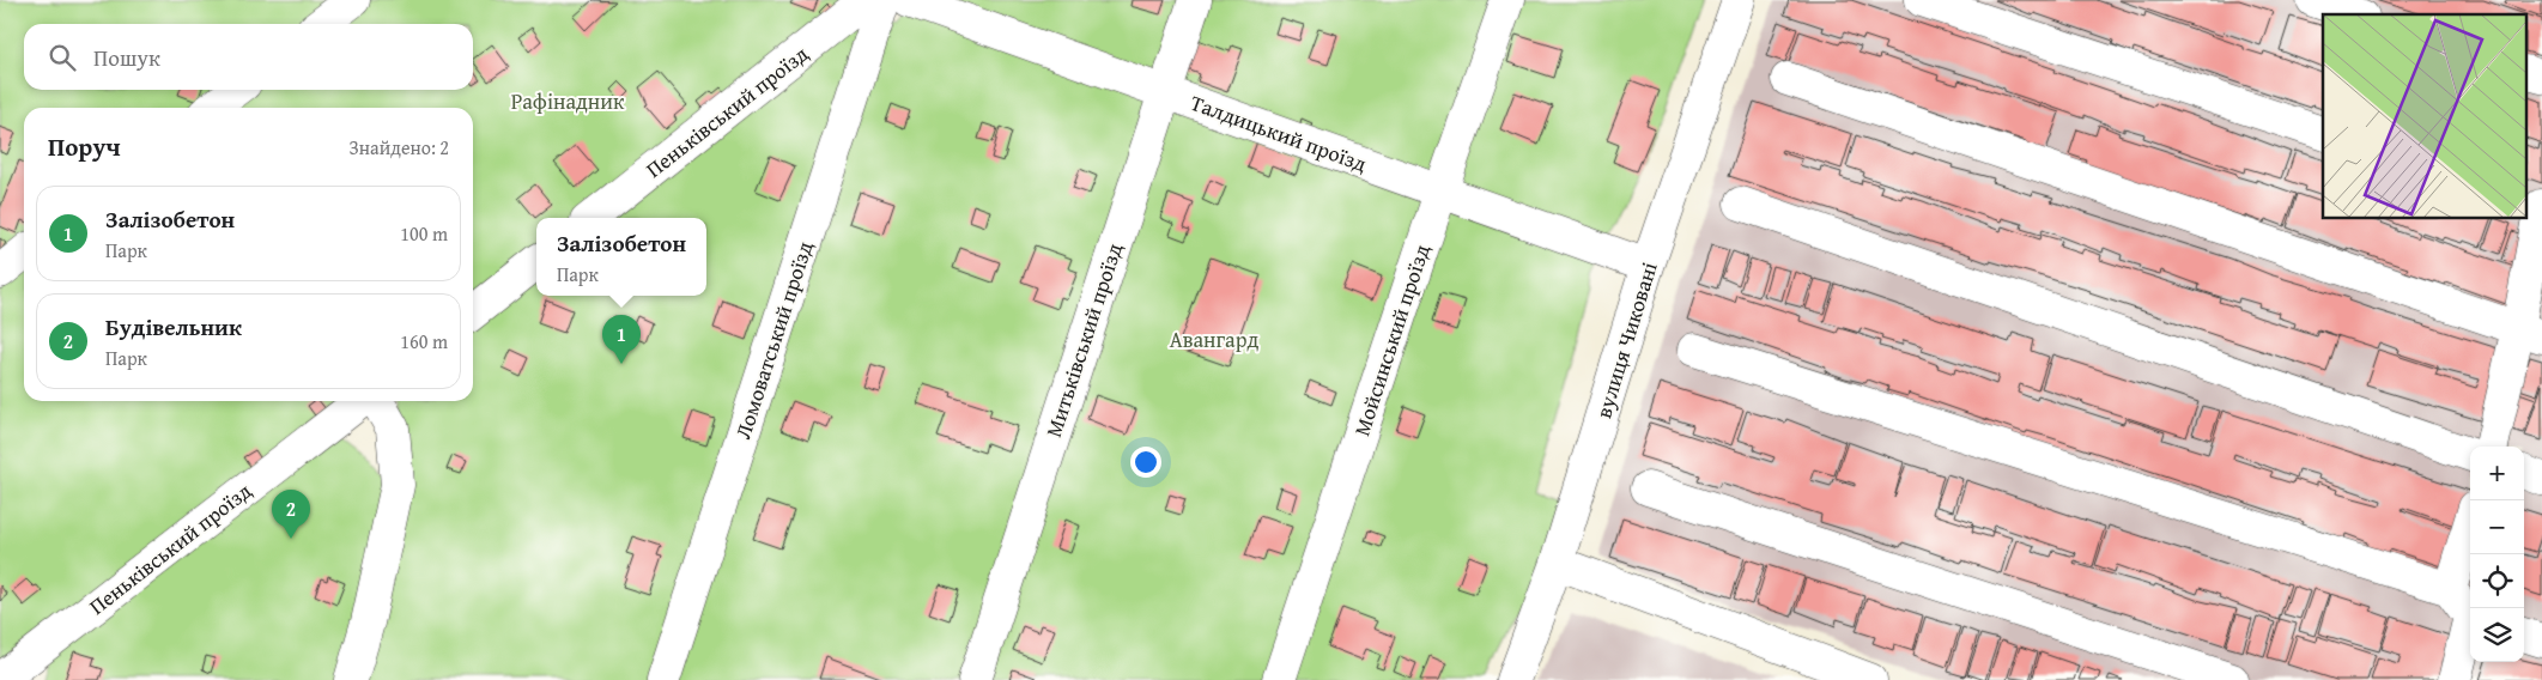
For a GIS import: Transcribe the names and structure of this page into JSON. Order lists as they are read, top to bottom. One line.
{"streets":{"street":["Пеньківський проїзд","Талдицький проїзд","Ломоватський проїзд","Митьківський проїзд","Мойсинський проїзд","вулиця Чиковані"]},"crossings":[["Талдицький проїзд","Митьківський проїзд"],["Талдицький проїзд","Мойсинський проїзд"],["Талдицький проїзд","вулиця Чиковані"]],"parks":["Рафінадник","Авангард"],"page":{"search":"Пошук","heading":["Поруч","Знайдено: 2"],"list":[{"mark":"1","name":"Залізобетон","note":"Парк","value":"100 m"},{"mark":"2","name":"Будівельник","note":"Парк","value":"160 m"}],"popup":["Залізобетон","Парк"],"pins":["1","2"],"map_buttons":["+","−"]}}
